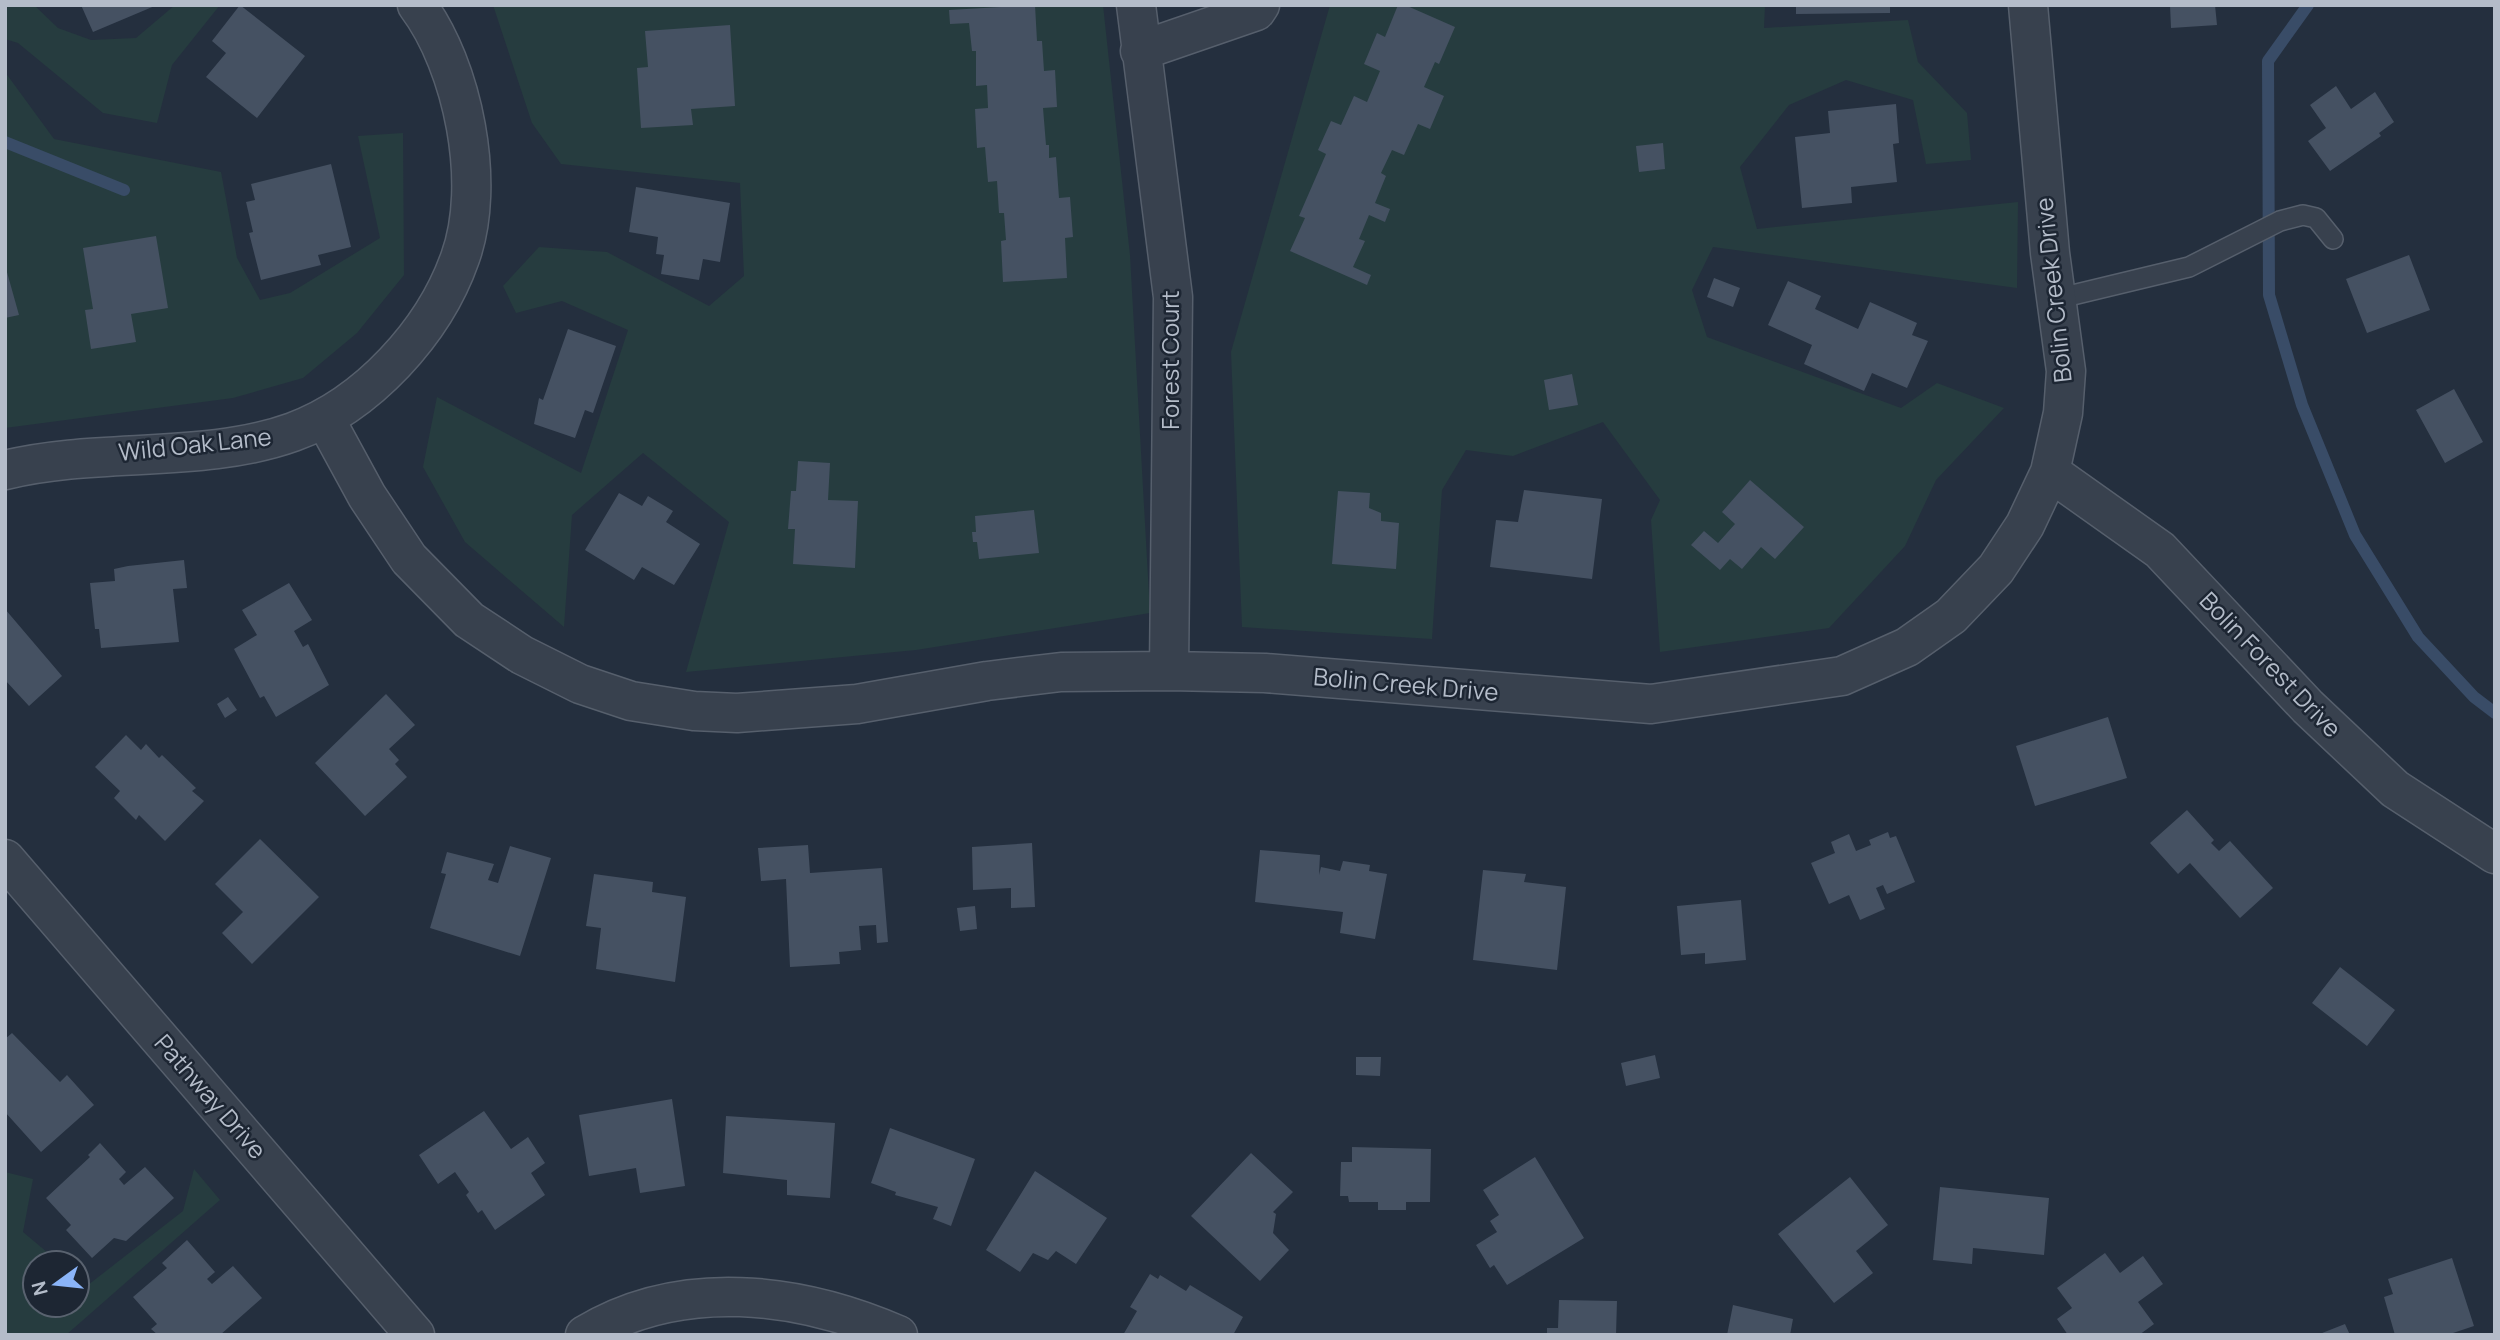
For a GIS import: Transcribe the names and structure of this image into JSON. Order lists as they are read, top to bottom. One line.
{"streets":{"street":["Bolin Creek Drive","Forest Court","Wild Oak Lane","Bolin Forest Drive","Pathway Drive"]},"crossings":[["Bolin Creek Drive","Forest Court"],["Bolin Creek Drive","Wild Oak Lane"],["Bolin Creek Drive","Bolin Forest Drive"]],"north":"left"}
